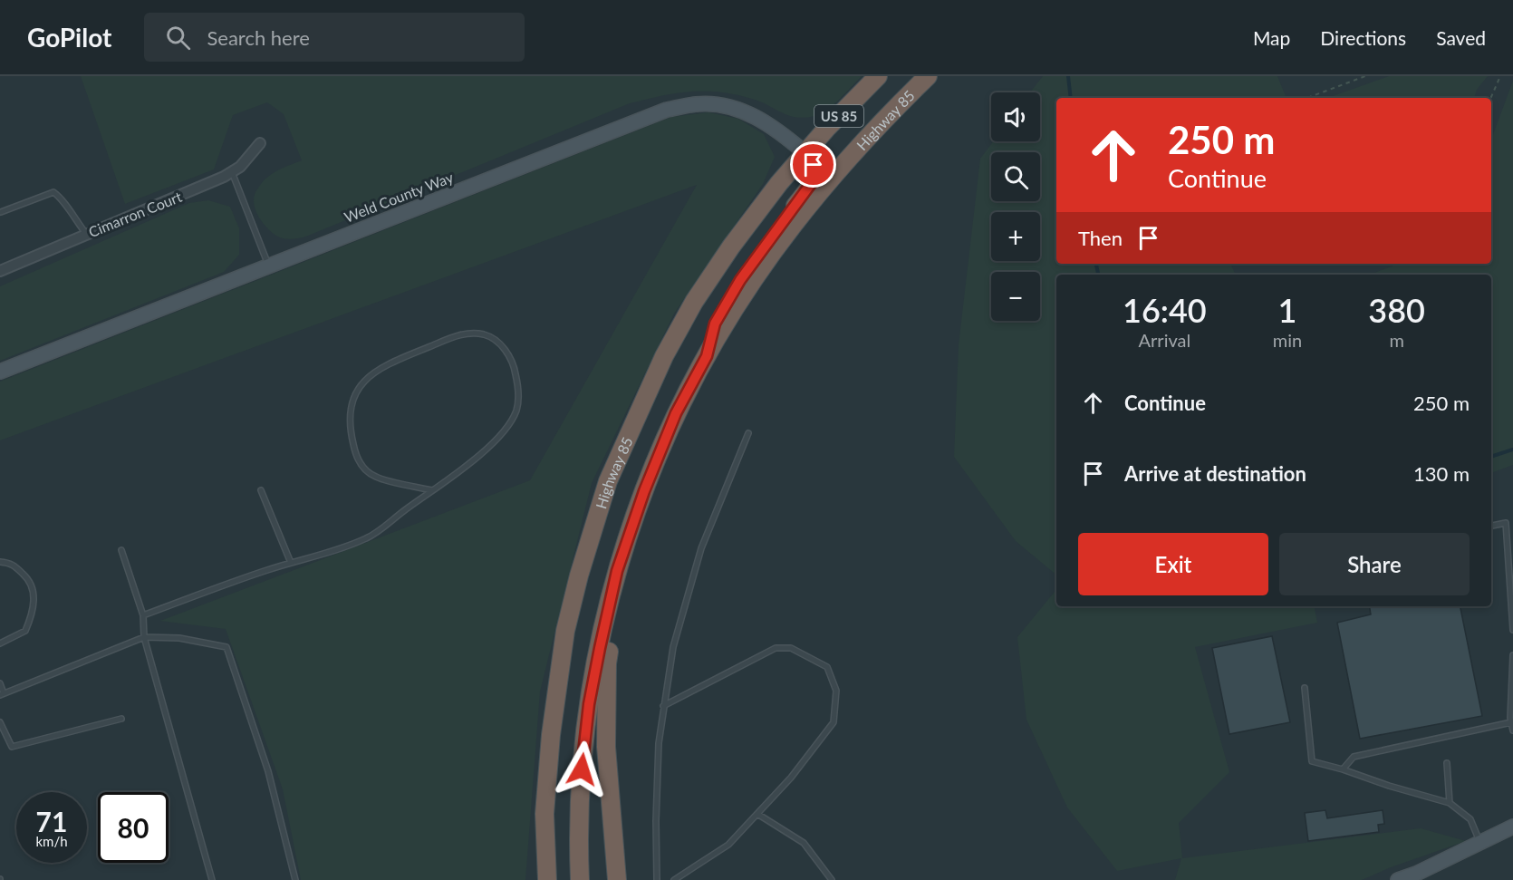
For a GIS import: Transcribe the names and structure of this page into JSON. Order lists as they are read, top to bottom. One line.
{"streets":{"highway":["US 85","Highway 85"],"street":["Weld County Way","Cimarron Court"]},"crossings":[["Highway 85","Weld County Way"]],"page":{"header":"GoPilot","search":"Search here","nav":["Map","Directions","Saved"],"map_buttons":["+","−"],"turn":["250 m","Continue"],"then":"Then","eta":["16:40","Arrival","1","min","380","m"],"list":[{"name":"Continue","value":"250 m"},{"name":"Arrive at destination","value":"130 m"}],"buttons":["Exit","Share"],"speed":"71 km/h","limit":"80"}}
